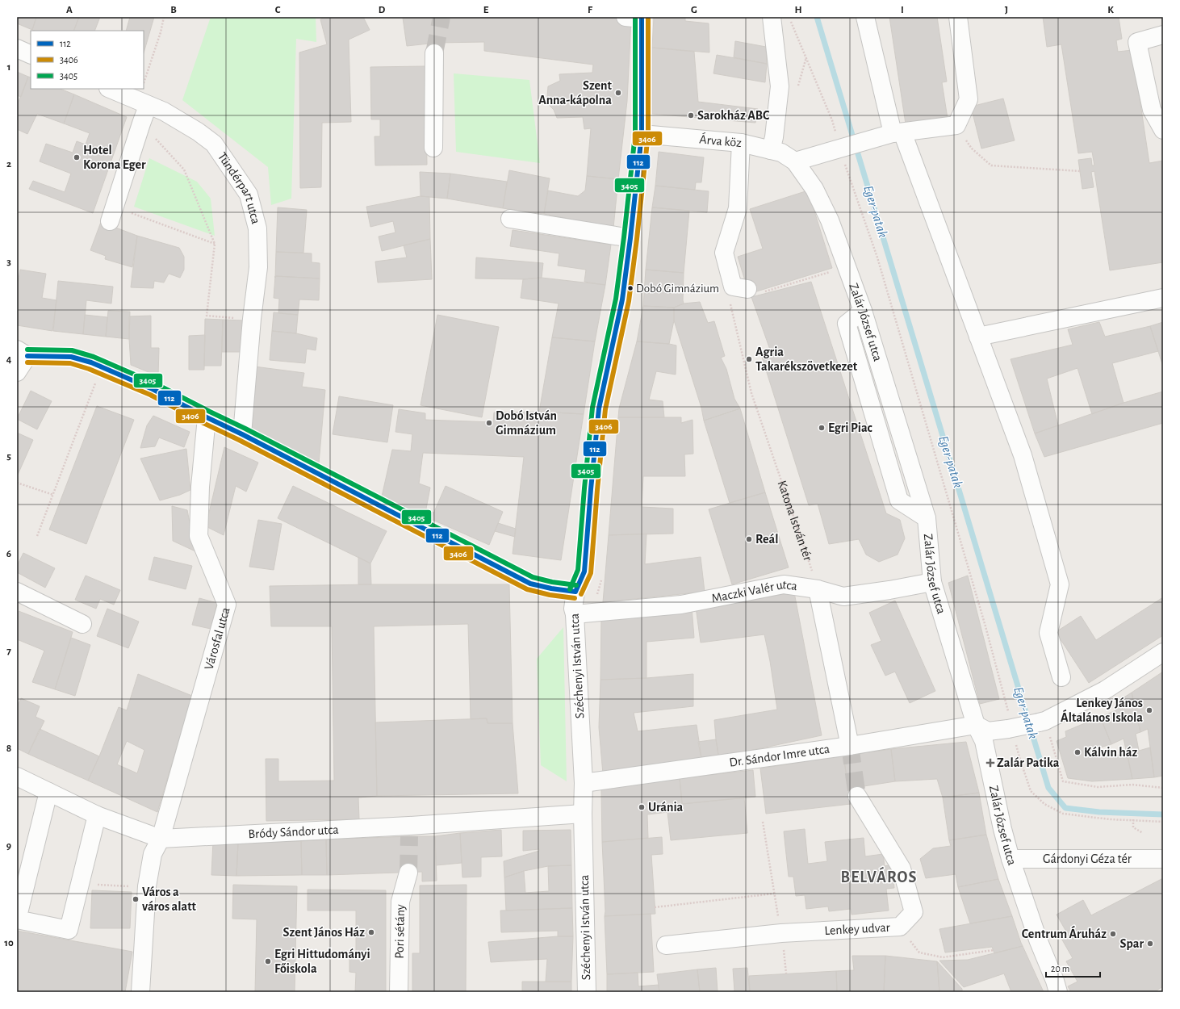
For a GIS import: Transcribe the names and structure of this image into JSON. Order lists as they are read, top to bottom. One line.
{"streets":{"street":["Árva köz","Tündérpart utca","Zalár József utca","Maczki Valér utca","Városfal utca","Széchenyi István utca","Dr. Sándor Imre utca","Bródy Sándor utca","Gárdonyi Géza tér","Lenkey udvar","Pori sétány"],"path":["Katona István tér"]},"crossings":[["Árva köz","Zalár József utca"],["Árva köz","Széchenyi István utca"],["Zalár József utca","Maczki Valér utca"],["Zalár József utca","Dr. Sándor Imre utca"],["Zalár József utca","Gárdonyi Géza tér"],["Katona István tér","Maczki Valér utca"],["Maczki Valér utca","Széchenyi István utca"],["Városfal utca","Bródy Sándor utca"],["Széchenyi István utca","Dr. Sándor Imre utca"],["Széchenyi István utca","Bródy Sándor utca"]],"districts":["BELVÁROS"],"water":["Eger-patak"],"places":{"other":["Szent Anna-kápolna","Sarokház ABC","Hotel Korona Eger","Dobó Gimnázium","Agria Takarékszövetkezet","Dobó István Gimnázium","Egri Piac","Reál","Lenkey János Általános Iskola","Kálvin ház","Uránia","Város a város alatt","Szent János Ház","Centrum Áruház","Spar","Egri Hittudományi Főiskola"],"health":["Zalár Patika"]},"lines":["transit line 112","transit line 3406","transit line 3405"],"legend":["112","3406","3405"],"scale_bar":"20 m","grid":{"columns":["A","B","C","D","E","F","G","H","I","J","K"],"rows":["1","2","3","4","5","6","7","8","9","10"]}}
